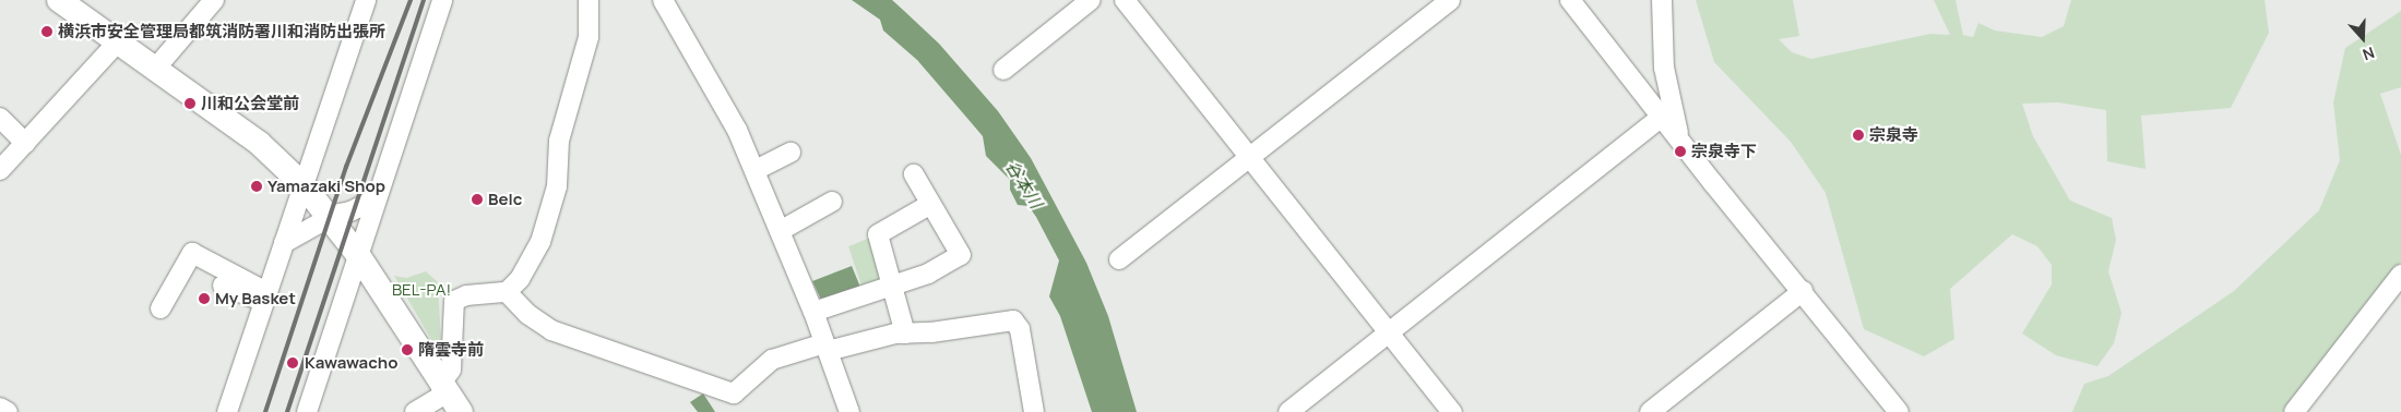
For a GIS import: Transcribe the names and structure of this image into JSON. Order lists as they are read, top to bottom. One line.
{"water":["谷本川"],"parks":["BEL-PA!"],"places":["横浜市安全管理局都筑消防署川和消防出張所","川和公会堂前","宗泉寺","宗泉寺下","Yamazaki Shop","Belc","My Basket","隋雲寺前","Kawawacho"],"north":"bottom"}
